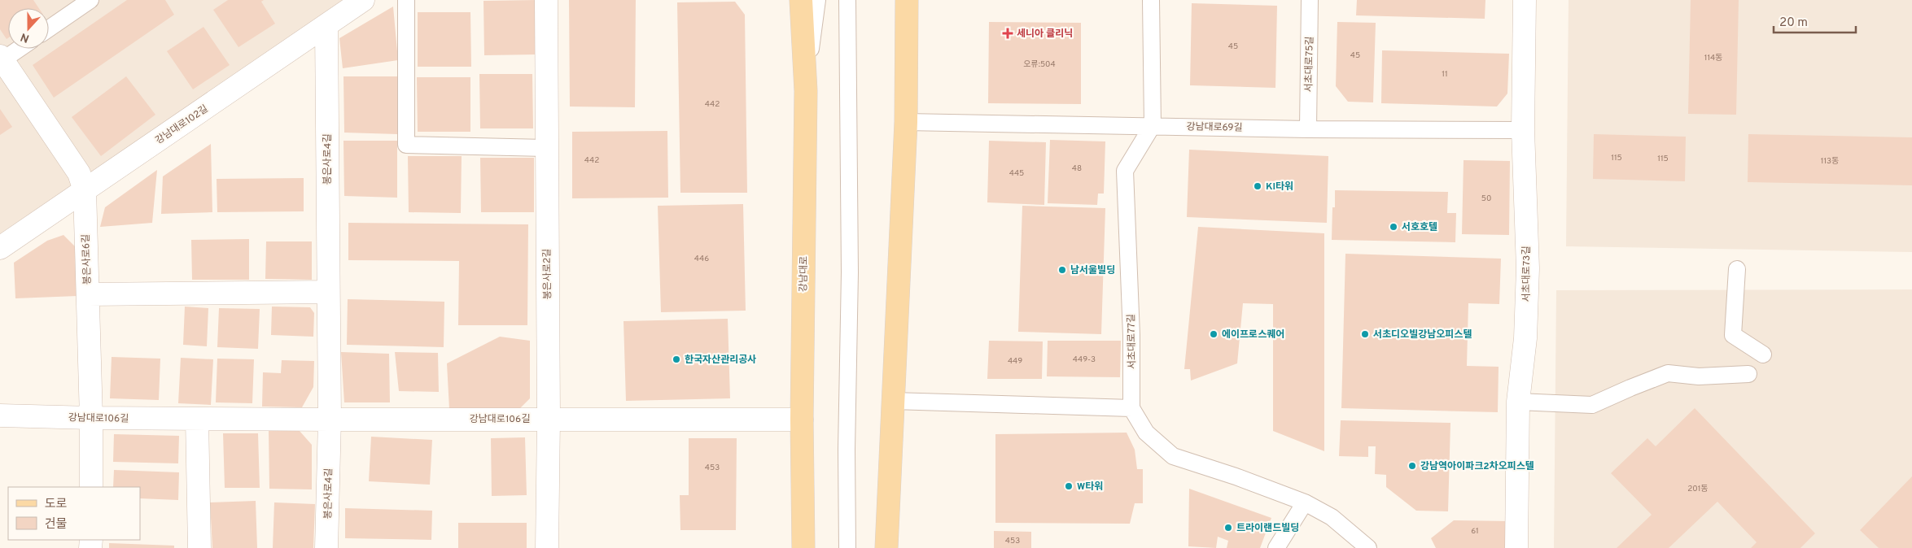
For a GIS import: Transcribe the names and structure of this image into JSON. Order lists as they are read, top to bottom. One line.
{"streets":{"main road":["강남대로"],"street":["강남대로102길","봉은사로4길","봉은사로6길","봉은사로2길","서초대로73길","강남대로106길"],"lane":["서초대로75길","강남대로69길","서초대로77길"]},"crossings":[["서초대로75길","강남대로69길"],["강남대로102길","봉은사로4길"],["강남대로102길","봉은사로6길"],["강남대로69길","서초대로73길"],["강남대로69길","서초대로77길"],["봉은사로4길","강남대로106길"],["봉은사로6길","강남대로106길"],["봉은사로2길","강남대로106길"],["강남대로","강남대로106길"]],"places":{"health":["세니아 클리닉"],"other":["KI타워","서호호텔","남서울빌딩","에이프로스퀘어","서초디오빌강남오피스텔","한국자산관리공사","강남역아이파크2차오피스텔","W타워","트라이랜드빌딩"]},"house_numbers":["45","45","114동","오류:504","11","442","115","115","442","113동","48","445","50","446","449-3","449","453","201동","61","453"],"legend":["도로","건물"],"scale_bar":"20 m","north":"bottom"}
